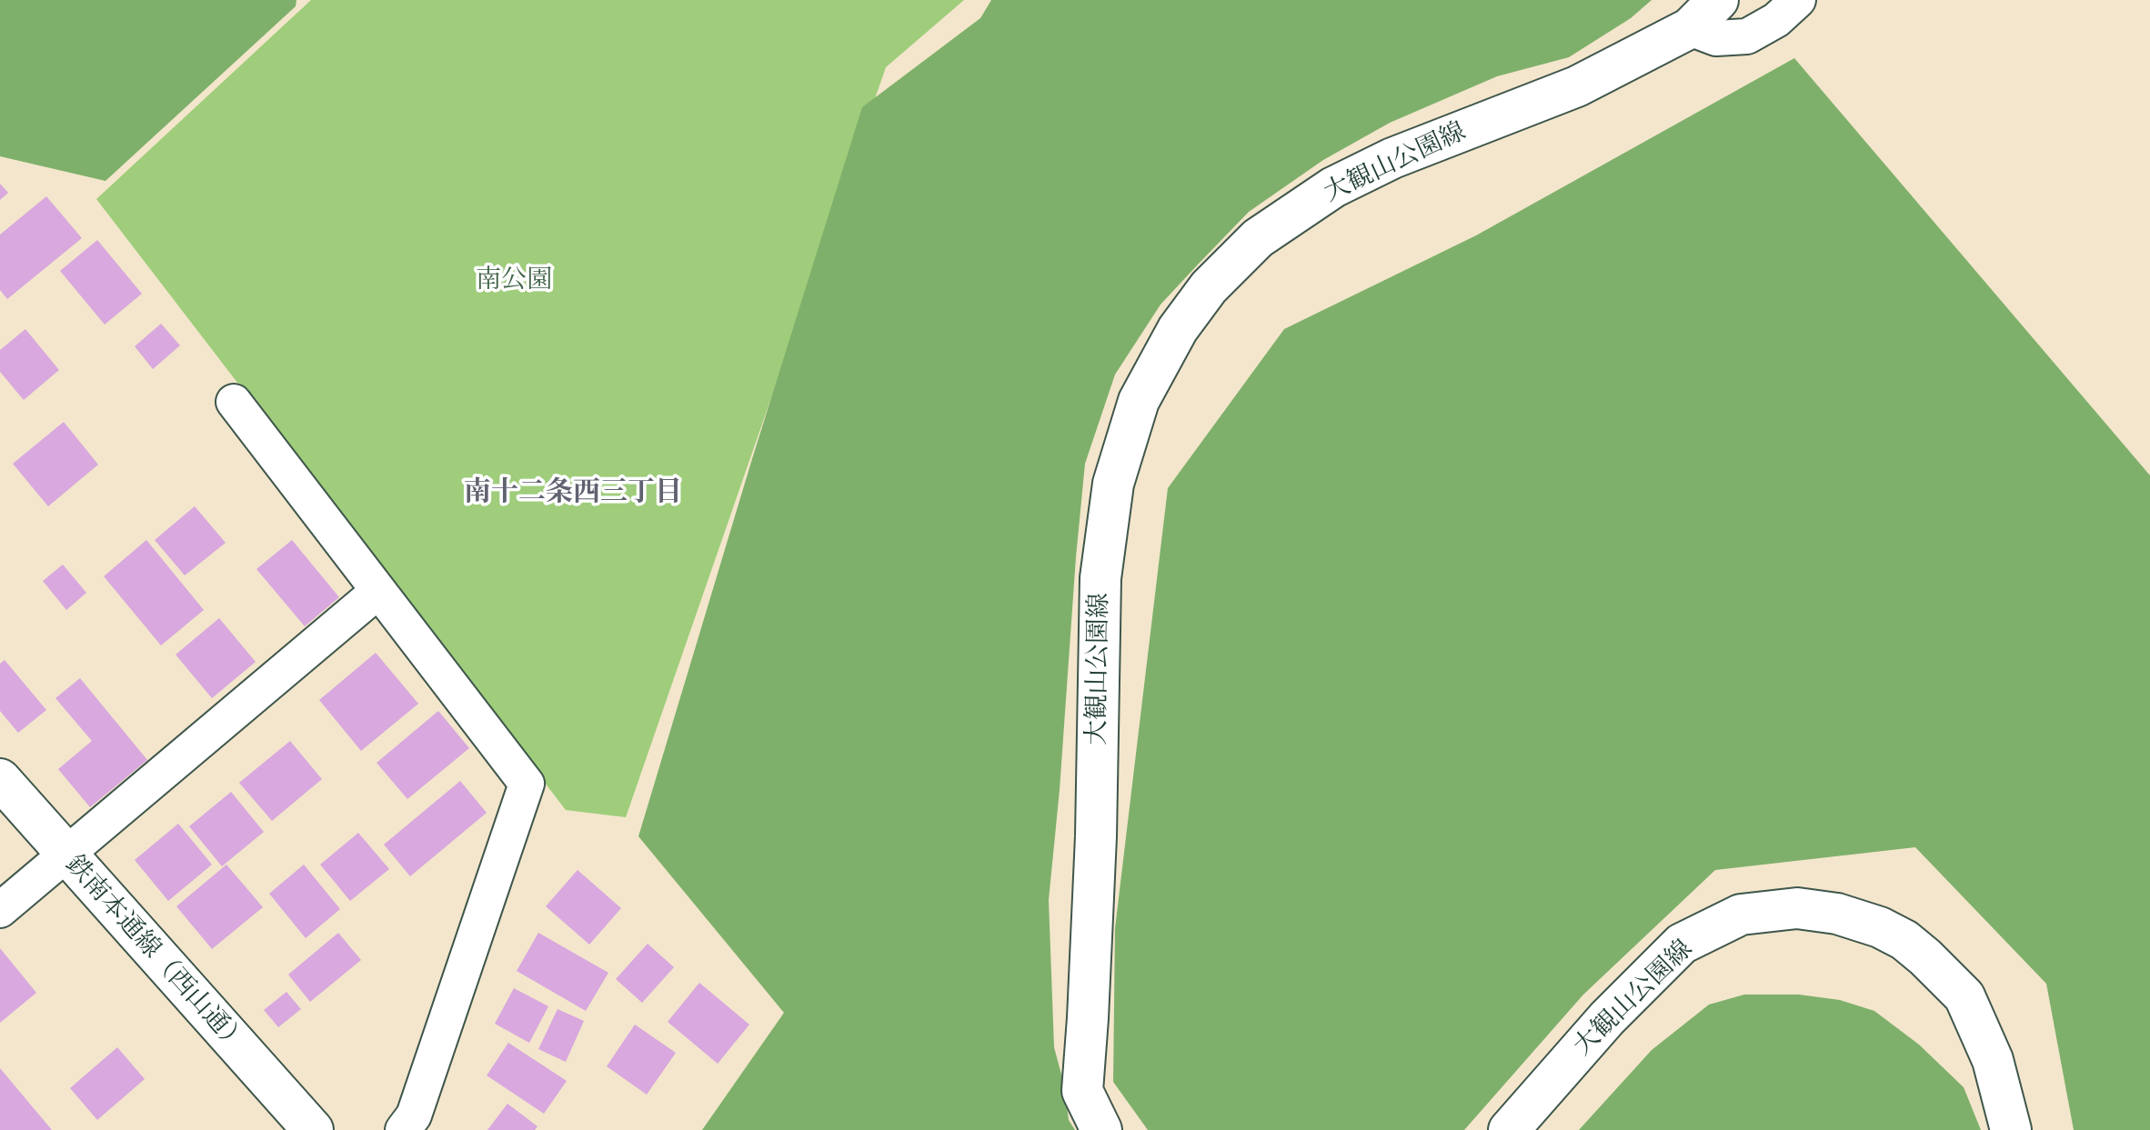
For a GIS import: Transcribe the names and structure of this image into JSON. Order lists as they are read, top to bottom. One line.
{"streets":{"main road":["大観山公園線","鉄南本通線（西山通）"]},"districts":["南十二条西三丁目"],"parks":["南公園"]}
